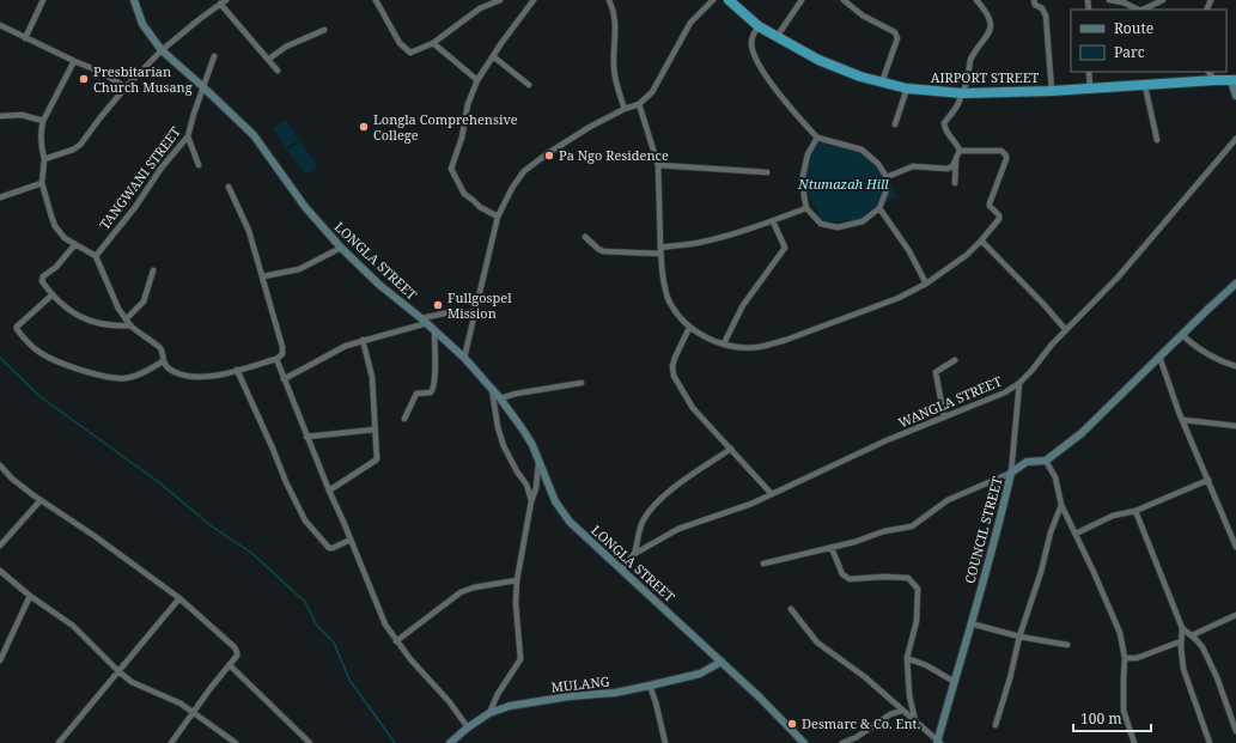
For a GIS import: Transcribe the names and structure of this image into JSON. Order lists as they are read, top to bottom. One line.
{"streets":{"highway":["AIRPORT STREET"],"main road":["LONGLA STREET","COUNCIL STREET","MULANG"],"street":["TANGWANI STREET","WANGLA STREET"]},"crossings":[["TANGWANI STREET","LONGLA STREET"],["LONGLA STREET","WANGLA STREET"],["LONGLA STREET","MULANG"]],"parks":["Ntumazah Hill"],"places":["Presbitarian Church Musang","Longla Comprehensive College","Pa Ngo Residence","Fullgospel Mission","Desmarc & Co. Ent."],"legend":["Route","Parc"],"scale_bar":"100 m"}
